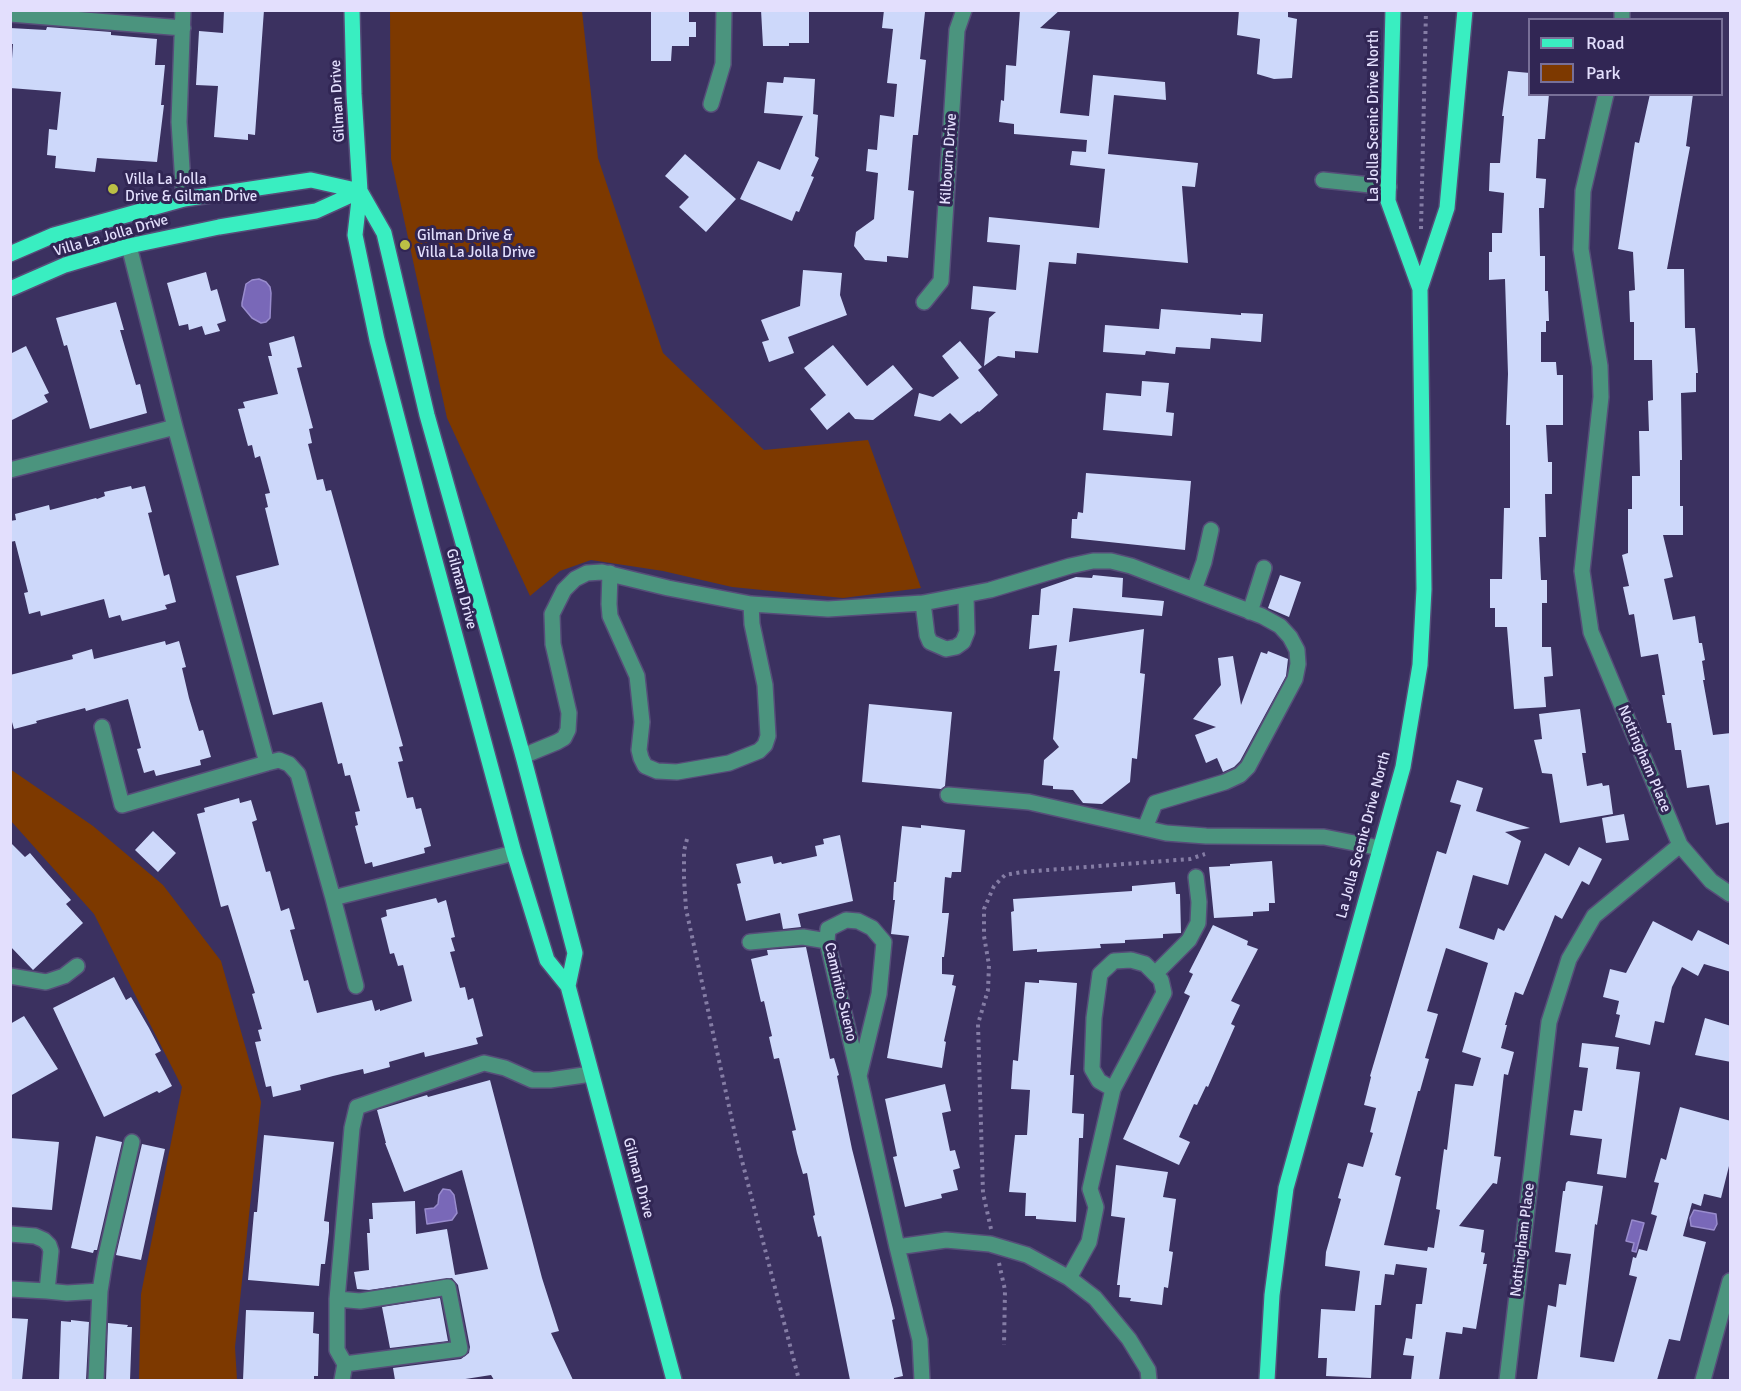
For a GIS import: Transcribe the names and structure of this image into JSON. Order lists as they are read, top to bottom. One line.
{"streets":{"main road":["Gilman Drive","La Jolla Scenic Drive North","Villa La Jolla Drive"],"street":["Kilbourn Drive","Nottingham Place","Caminito Sueno"]},"crossings":[["Gilman Drive","Villa La Jolla Drive"]],"places":["Villa La Jolla Drive & Gilman Drive","Gilman Drive & Villa La Jolla Drive"],"legend":["Road","Park"]}
